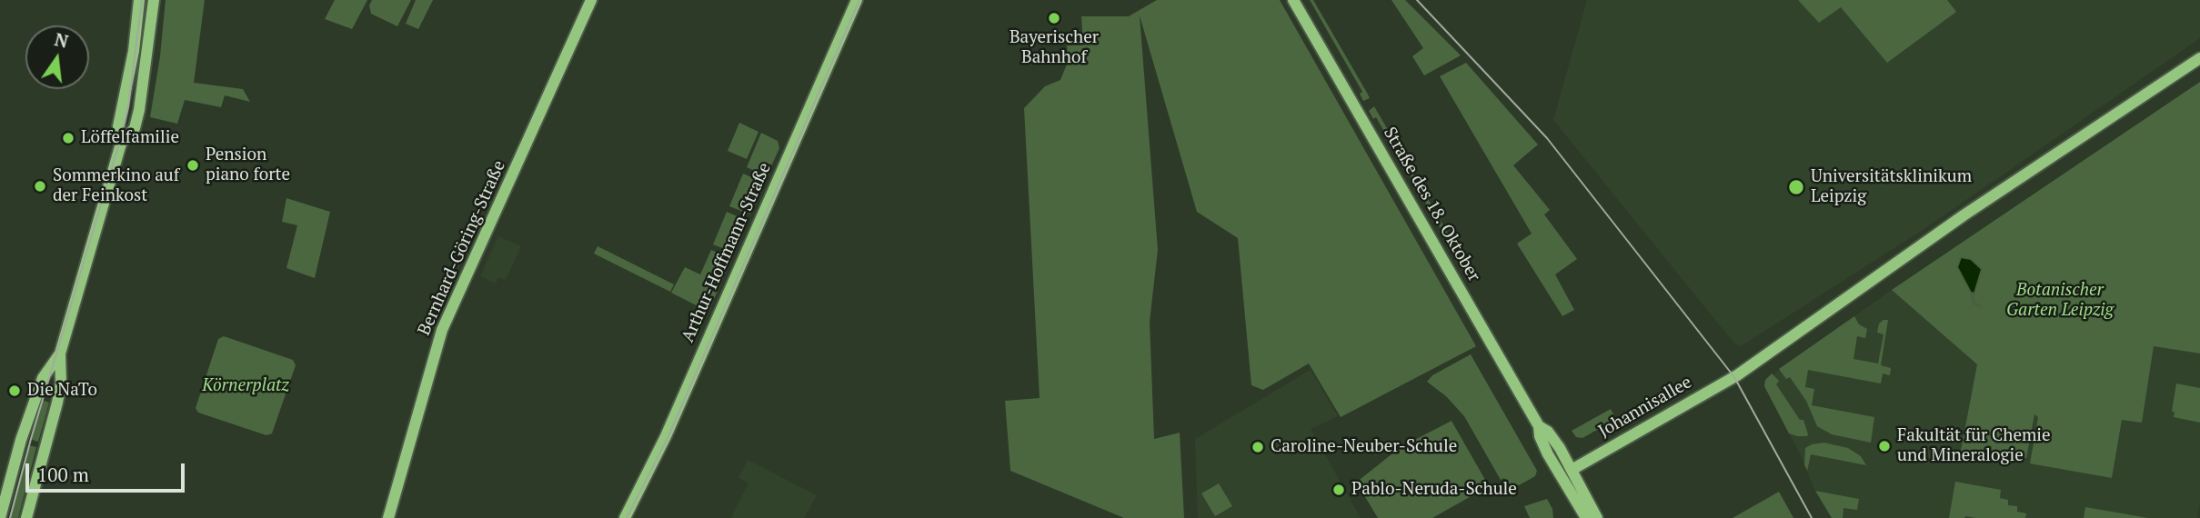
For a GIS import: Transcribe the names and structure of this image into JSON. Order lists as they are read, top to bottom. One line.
{"streets":{"street":["Straße des 18. Oktober","Bernhard-Göring-Straße","Arthur-Hoffmann-Straße","Johannisallee"]},"crossings":[["Straße des 18. Oktober","Johannisallee"]],"parks":["Botanischer Garten Leipzig","Körnerplatz"],"places":["Bayerischer Bahnhof","Löffelfamilie","Pension piano forte","Sommerkino auf der Feinkost","Universitätsklinikum Leipzig","Die NaTo","Fakultät für Chemie und Mineralogie","Caroline-Neuber-Schule","Pablo-Neruda-Schule"],"scale_bar":"100 m","north":"top"}
